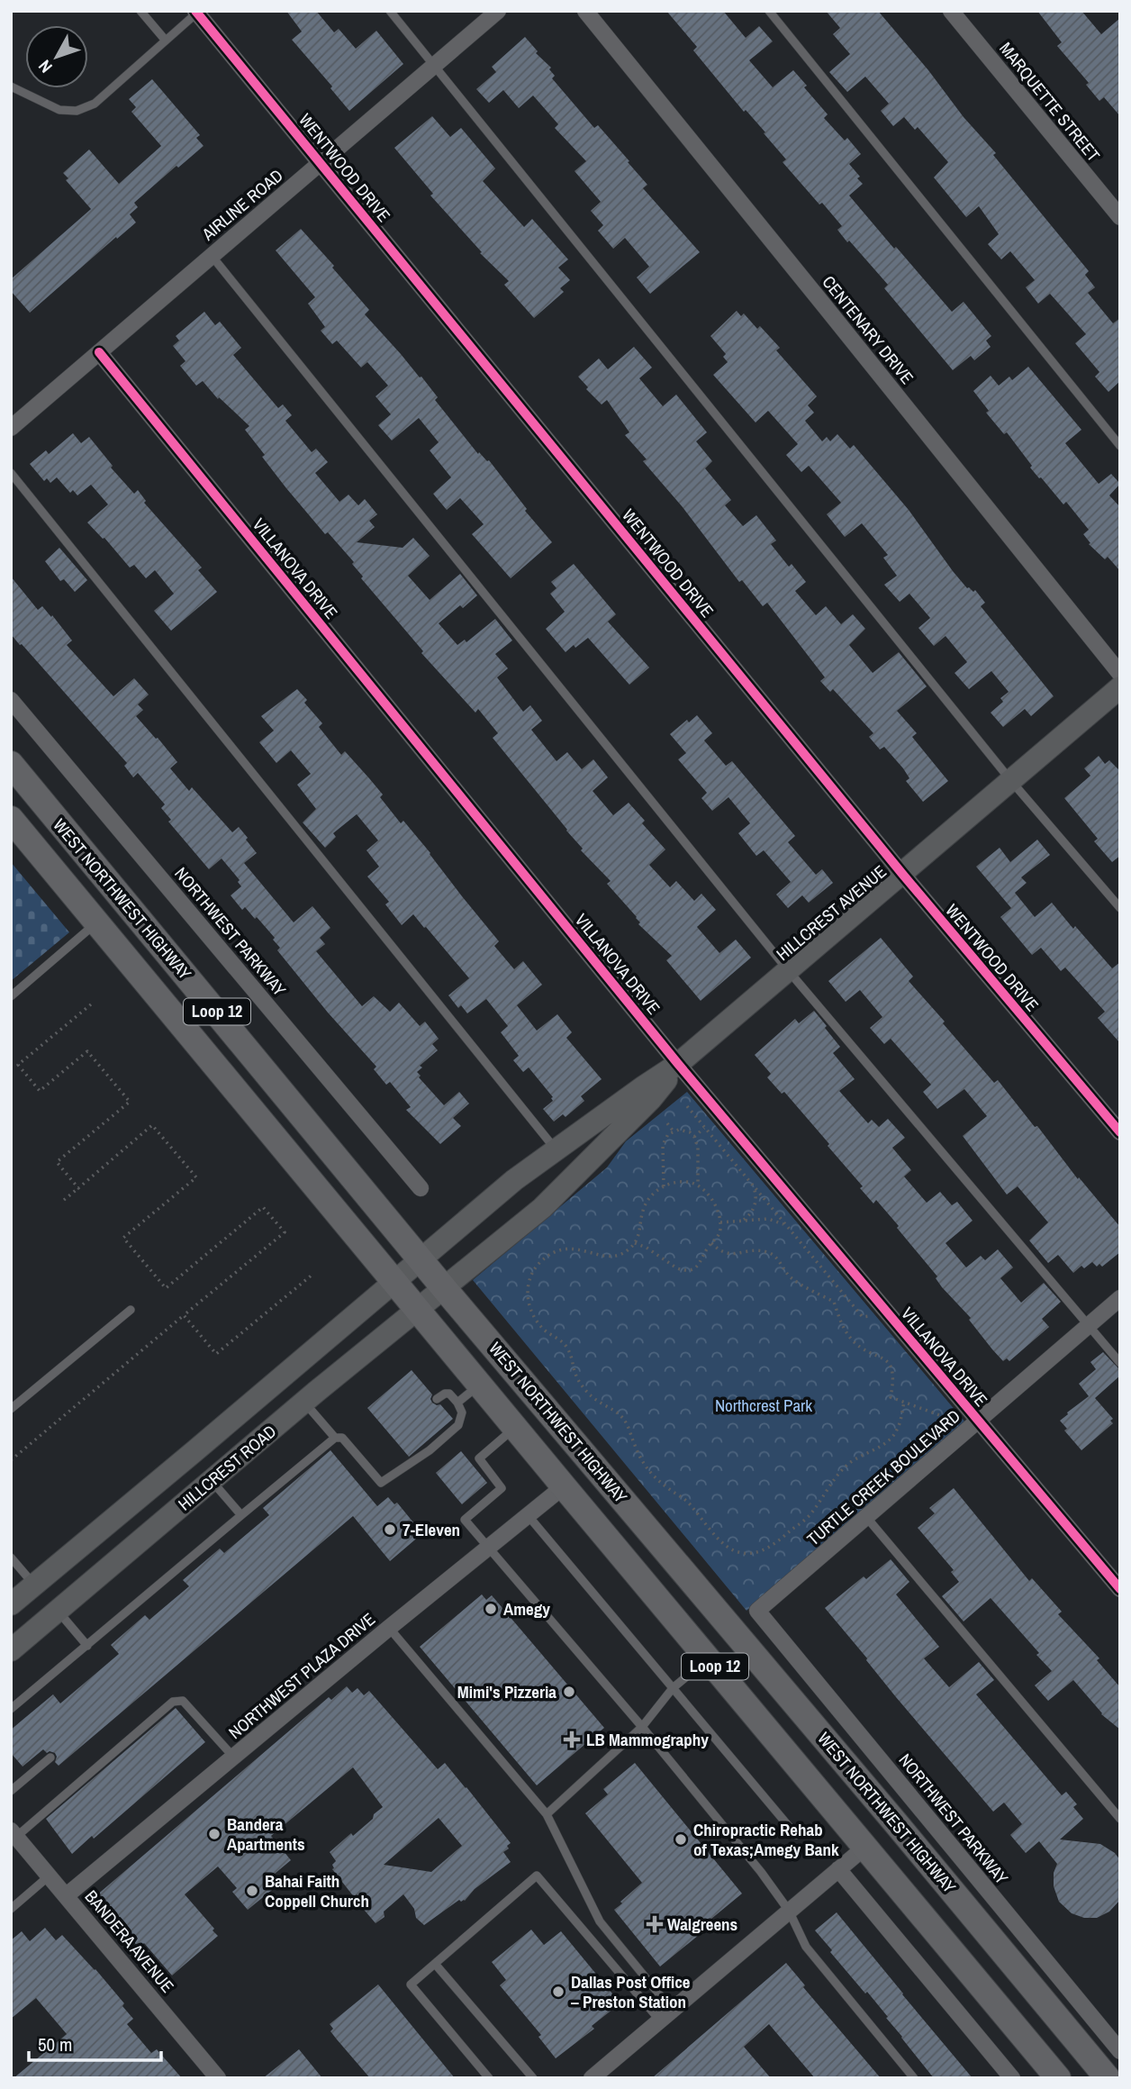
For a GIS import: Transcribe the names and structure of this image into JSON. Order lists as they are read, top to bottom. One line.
{"streets":{"main road":["WEST NORTHWEST HIGHWAY","Loop 12"],"street":["MARQUETTE STREET","WENTWOOD DRIVE","AIRLINE ROAD","CENTENARY DRIVE","VILLANOVA DRIVE","HILLCREST AVENUE","NORTHWEST PARKWAY","HILLCREST ROAD","TURTLE CREEK BOULEVARD","NORTHWEST PLAZA DRIVE","BANDERA AVENUE"]},"crossings":[["WENTWOOD DRIVE","AIRLINE ROAD"],["WENTWOOD DRIVE","HILLCREST AVENUE"],["AIRLINE ROAD","VILLANOVA DRIVE"],["VILLANOVA DRIVE","HILLCREST AVENUE"],["VILLANOVA DRIVE","TURTLE CREEK BOULEVARD"],["WEST NORTHWEST HIGHWAY","HILLCREST AVENUE"],["WEST NORTHWEST HIGHWAY","HILLCREST ROAD"],["WEST NORTHWEST HIGHWAY","NORTHWEST PLAZA DRIVE"],["HILLCREST AVENUE","HILLCREST ROAD"],["NORTHWEST PARKWAY","TURTLE CREEK BOULEVARD"],["NORTHWEST PLAZA DRIVE","BANDERA AVENUE"]],"parks":["Northcrest Park"],"places":{"other":["7-Eleven","Amegy","Mimi's Pizzeria","Bandera Apartments","Chiropractic Rehab of Texas;Amegy Bank","Bahai Faith Coppell Church","Dallas Post Office – Preston Station"],"health":["LB Mammography","Walgreens"]},"scale_bar":"50 m","north":"bottom left"}
